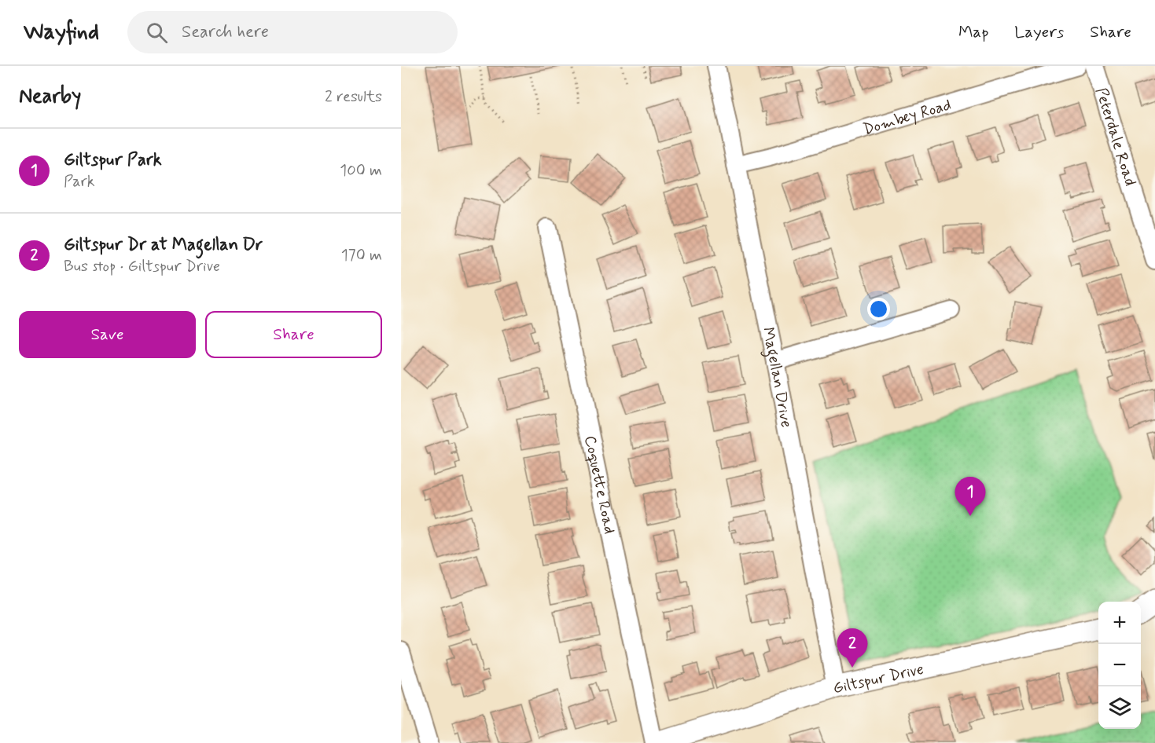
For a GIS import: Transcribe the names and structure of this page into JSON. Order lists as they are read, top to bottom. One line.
{"streets":{"street":["Dombey Road","Peterdale Road","Magellan Drive","Coquette Road","Giltspur Drive"]},"crossings":[["Dombey Road","Magellan Drive"],["Magellan Drive","Giltspur Drive"]],"page":{"header":"Wayfind","search":"Search here","nav":["Map","Layers","Share"],"heading":["Nearby","2 results"],"list":[{"mark":"1","name":"Giltspur Park","note":"Park","value":"100 m"},{"mark":"2","name":"Giltspur Dr at Magellan Dr","note":"Bus stop · Giltspur Drive","value":"170 m"}],"buttons":["Save","Share"],"pins":["1","2"],"map_buttons":["+","−"]}}
